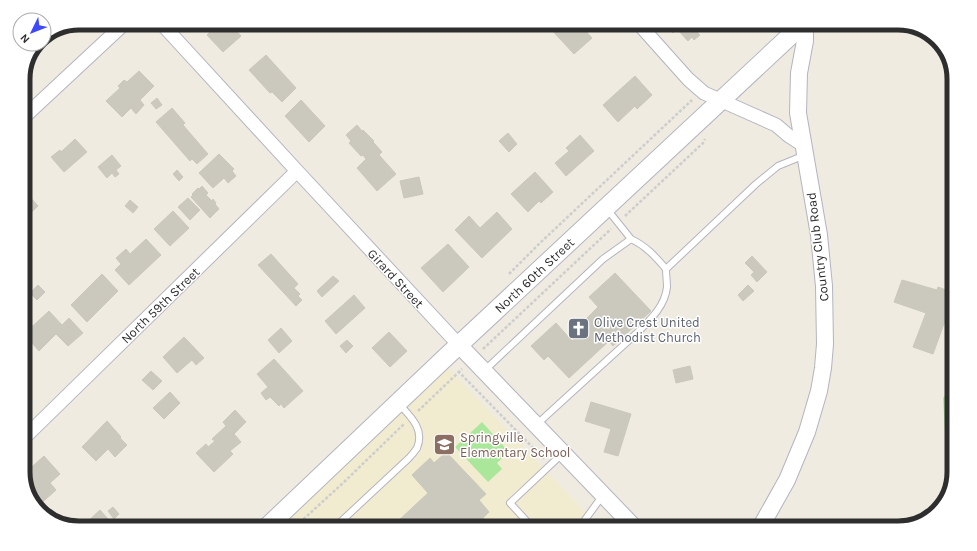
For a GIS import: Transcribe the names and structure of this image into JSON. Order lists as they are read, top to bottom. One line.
{"streets":{"main road":["North 60th Street"],"street":["Country Club Road","Girard Street","North 59th Street"]},"crossings":[["North 60th Street","Girard Street"],["Girard Street","North 59th Street"]],"places":{"church":["Olive Crest United Methodist Church"],"school or university":["Springville Elementary School"]},"north":"bottom left"}
